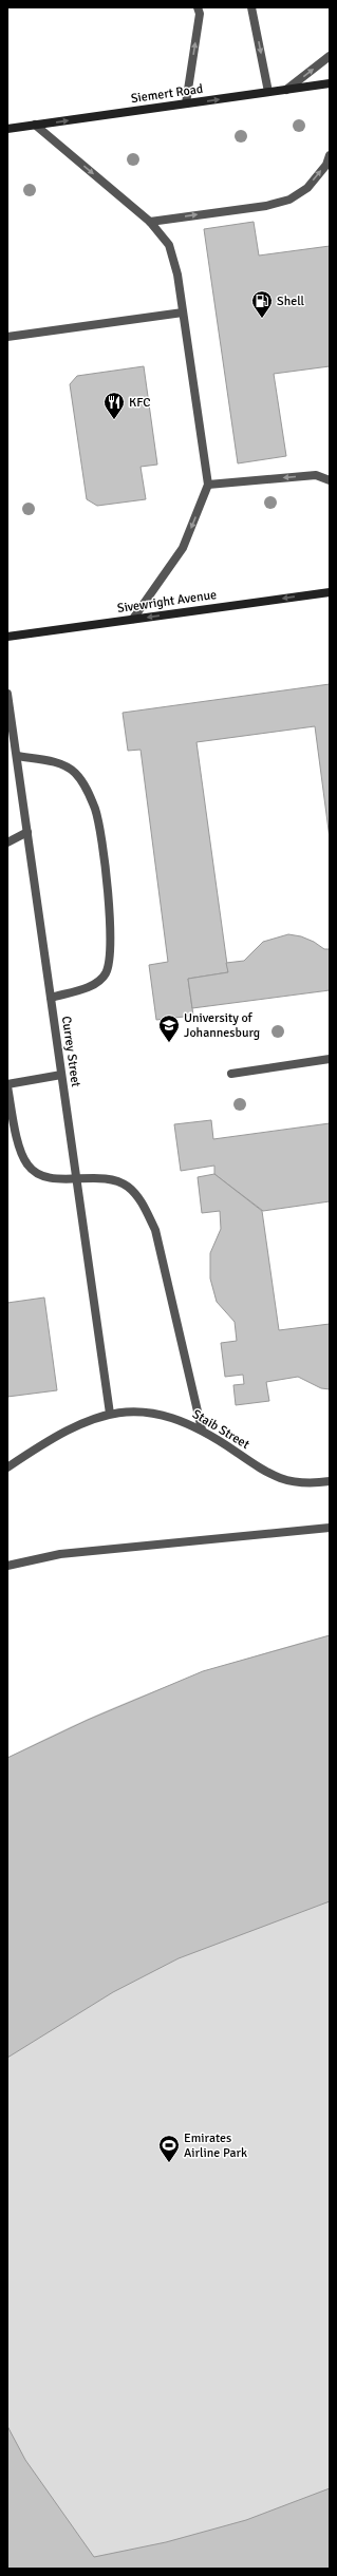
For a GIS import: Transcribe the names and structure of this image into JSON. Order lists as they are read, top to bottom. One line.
{"streets":{"main road":["Siemert Road","Sivewright Avenue"],"street":["Currey Street","Staib Street"]},"crossings":[["Currey Street","Staib Street"]],"one_way":["Siemert Road","Sivewright Avenue"],"places":{"fuel station":["Shell"],"restaurant":["KFC"],"school or university":["University of Johannesburg"],"sports":["Emirates Airline Park"]}}
